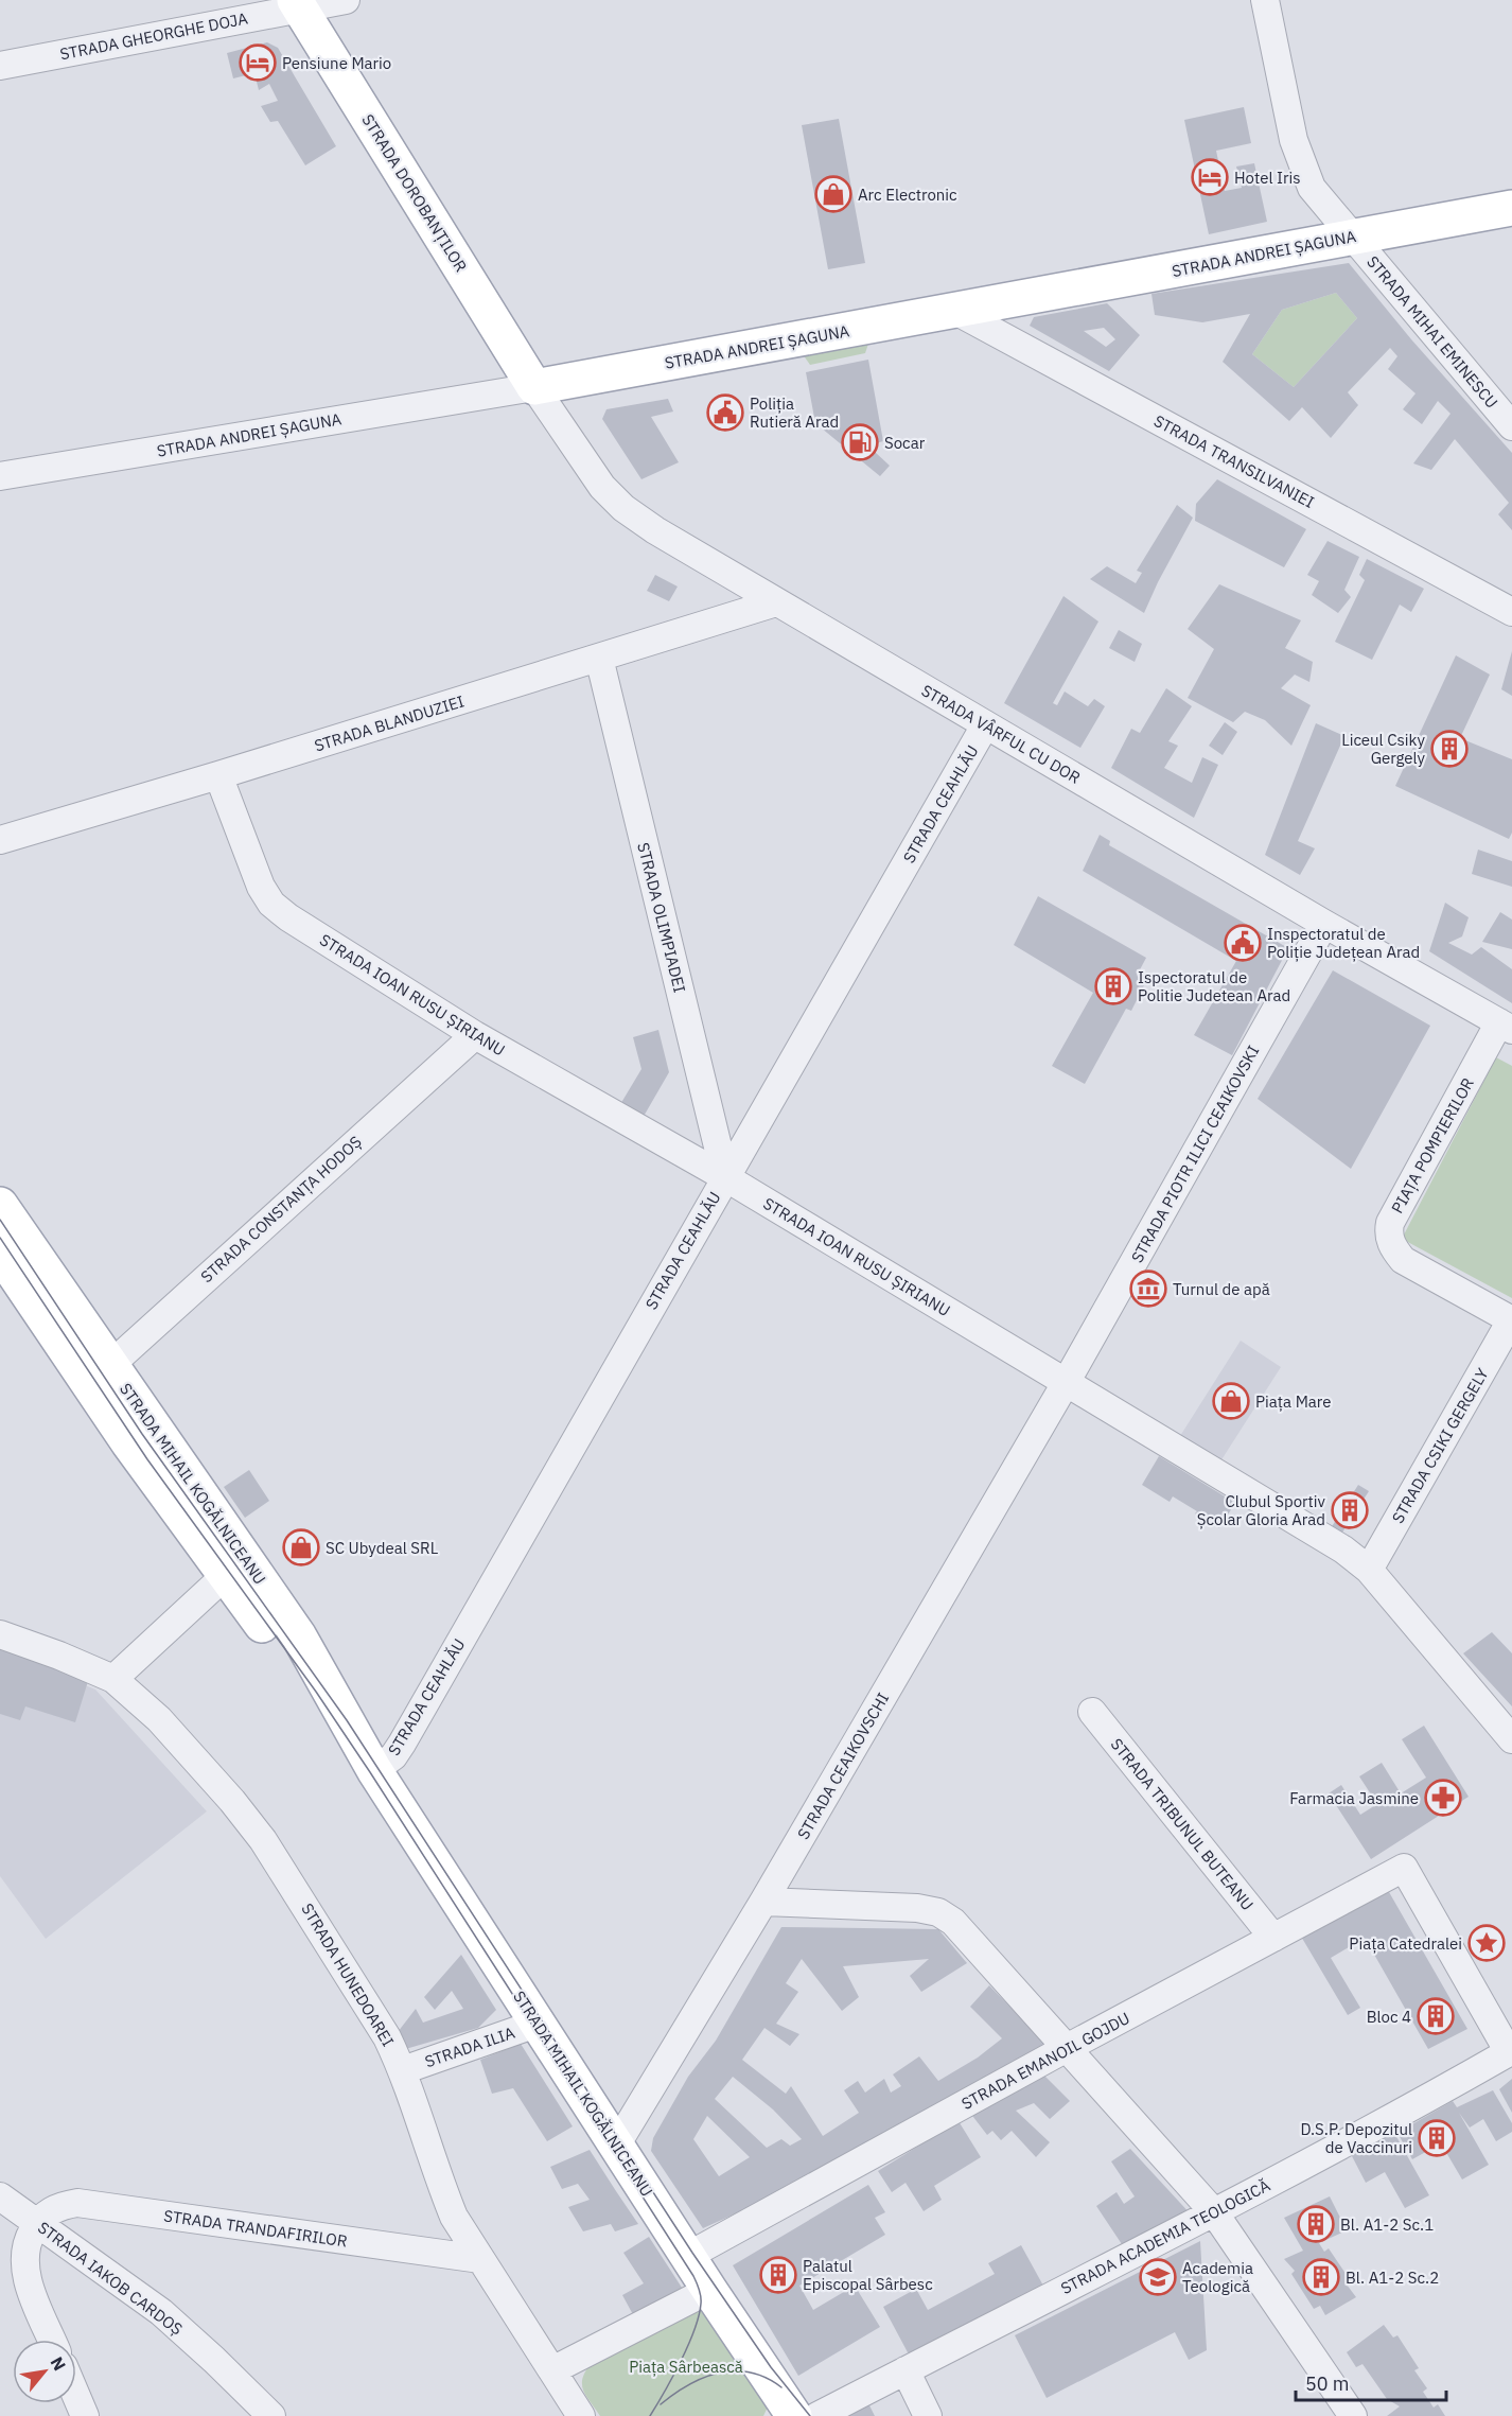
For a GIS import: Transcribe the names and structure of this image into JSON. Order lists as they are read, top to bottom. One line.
{"streets":{"main road":["STRADA DOROBANȚILOR","STRADA ANDREI ȘAGUNA","STRADA MIHAIL KOGĂLNICEANU"],"street":["STRADA GHEORGHE DOJA","STRADA MIHAI EMINESCU","STRADA TRANSILVANIEI","STRADA BLANDUZIEI","STRADA VÂRFUL CU DOR","STRADA CEAHLĂU","STRADA OLIMPIADEI","STRADA IOAN RUSU ȘIRIANU","PIAȚA POMPIERILOR","STRADA PIOTR ILICI CEAIKOVSKI","STRADA CONSTANȚA HODOȘ","STRADA CSIKI GERGELY","STRADA CEAIKOVSCHI","STRADA TRIBUNUL BUTEANU","STRADA HUNEDOAREI","STRADA ILIA","STRADA EMANOIL GOJDU","STRADA TRANDAFIRILOR","STRADA ACADEMIA TEOLOGICĂ","STRADA IAKOB CARDOȘ"]},"crossings":[["STRADA GHEORGHE DOJA","STRADA DOROBANȚILOR"],["STRADA DOROBANȚILOR","STRADA ANDREI ȘAGUNA"],["STRADA DOROBANȚILOR","STRADA VÂRFUL CU DOR"],["STRADA ANDREI ȘAGUNA","STRADA MIHAI EMINESCU"],["STRADA ANDREI ȘAGUNA","STRADA TRANSILVANIEI"],["STRADA ANDREI ȘAGUNA","STRADA VÂRFUL CU DOR"],["STRADA BLANDUZIEI","STRADA VÂRFUL CU DOR"],["STRADA BLANDUZIEI","STRADA OLIMPIADEI"],["STRADA BLANDUZIEI","STRADA IOAN RUSU ȘIRIANU"],["STRADA VÂRFUL CU DOR","STRADA CEAHLĂU"],["STRADA VÂRFUL CU DOR","PIAȚA POMPIERILOR"],["STRADA VÂRFUL CU DOR","STRADA PIOTR ILICI CEAIKOVSKI"],["STRADA CEAHLĂU","STRADA OLIMPIADEI"],["STRADA CEAHLĂU","STRADA IOAN RUSU ȘIRIANU"],["STRADA CEAHLĂU","STRADA MIHAIL KOGĂLNICEANU"],["STRADA OLIMPIADEI","STRADA IOAN RUSU ȘIRIANU"],["STRADA IOAN RUSU ȘIRIANU","STRADA PIOTR ILICI CEAIKOVSKI"],["STRADA IOAN RUSU ȘIRIANU","STRADA CONSTANȚA HODOȘ"],["STRADA IOAN RUSU ȘIRIANU","STRADA CSIKI GERGELY"],["STRADA IOAN RUSU ȘIRIANU","STRADA CEAIKOVSCHI"],["PIAȚA POMPIERILOR","STRADA CSIKI GERGELY"],["STRADA PIOTR ILICI CEAIKOVSKI","STRADA CEAIKOVSCHI"],["STRADA CONSTANȚA HODOȘ","STRADA MIHAIL KOGĂLNICEANU"],["STRADA MIHAIL KOGĂLNICEANU","STRADA CEAIKOVSCHI"],["STRADA MIHAIL KOGĂLNICEANU","STRADA ILIA"],["STRADA MIHAIL KOGĂLNICEANU","STRADA EMANOIL GOJDU"],["STRADA TRIBUNUL BUTEANU","STRADA EMANOIL GOJDU"],["STRADA HUNEDOAREI","STRADA ILIA"],["STRADA HUNEDOAREI","STRADA TRANDAFIRILOR"],["STRADA EMANOIL GOJDU","STRADA ACADEMIA TEOLOGICĂ"],["STRADA TRANDAFIRILOR","STRADA IAKOB CARDOȘ"]],"parks":["Piața Sârbească"],"places":{"hotel":["Pensiune Mario","Hotel Iris"],"shop":["Arc Electronic","Piața Mare","SC Ubydeal SRL"],"public building":["Poliția Rutieră Arad","Inspectoratul de Poliție Județean Arad"],"fuel station":["Socar"],"building":["Liceul Csiky Gergely","Ispectoratul de Politie Judetean Arad","Clubul Sportiv Școlar Gloria Arad","Bloc 4","D.S.P. Depozitul de Vaccinuri","Bl. A1-2 Sc.1","Palatul Episcopal Sârbesc","Bl. A1-2 Sc.2"],"museum":["Turnul de apă"],"pharmacy":["Farmacia Jasmine"],"place":["Piața Catedralei"],"school or university":["Academia Teologică"]},"scale_bar":"50 m","north":"top right"}
